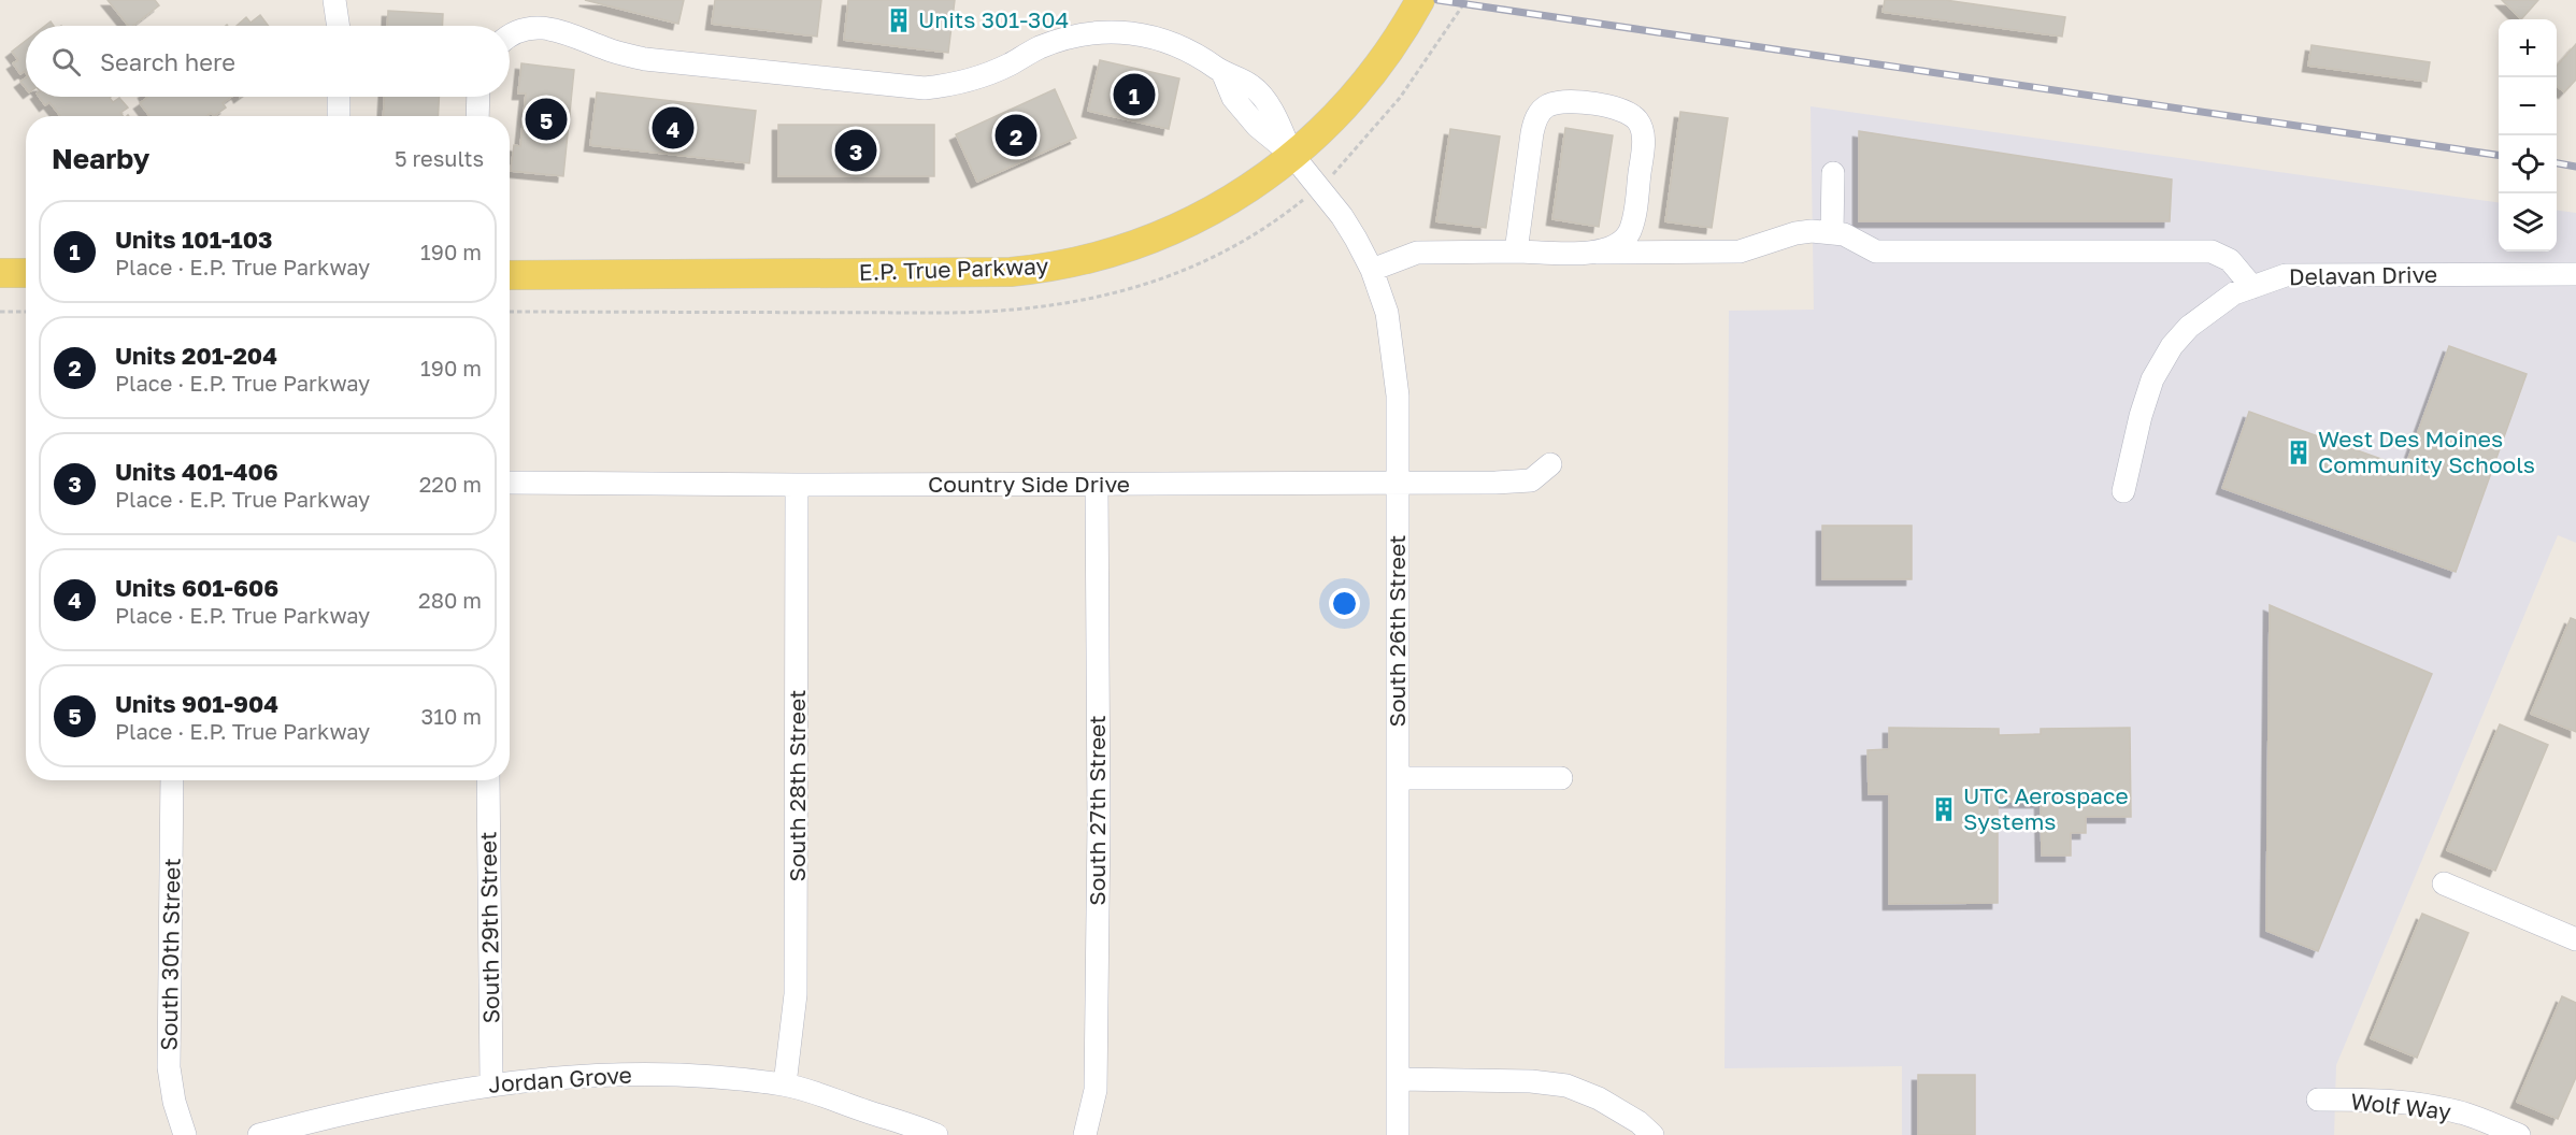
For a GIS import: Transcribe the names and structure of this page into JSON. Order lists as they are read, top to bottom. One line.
{"streets":{"main road":["E.P. True Parkway"],"street":["Delavan Drive","Country Side Drive","South 26th Street","South 28th Street","South 27th Street","South 29th Street","South 30th Street","Jordan Grove","Wolf Way"]},"crossings":[["E.P. True Parkway","South 26th Street"],["Country Side Drive","South 26th Street"],["Country Side Drive","South 28th Street"],["Country Side Drive","South 27th Street"],["South 28th Street","Jordan Grove"],["South 29th Street","Jordan Grove"]],"places":{"building":["Units 301-304","West Des Moines Community Schools","UTC Aerospace Systems"]},"page":{"map_buttons":["+","−"],"search":"Search here","pins":["1","5","4","2","3"],"heading":["Nearby","5 results"],"list":[{"mark":"1","name":"Units 101-103","note":"Place · E.P. True Parkway","value":"190 m"},{"mark":"2","name":"Units 201-204","note":"Place · E.P. True Parkway","value":"190 m"},{"mark":"3","name":"Units 401-406","note":"Place · E.P. True Parkway","value":"220 m"},{"mark":"4","name":"Units 601-606","note":"Place · E.P. True Parkway","value":"280 m"},{"mark":"5","name":"Units 901-904","note":"Place · E.P. True Parkway","value":"310 m"}]}}
